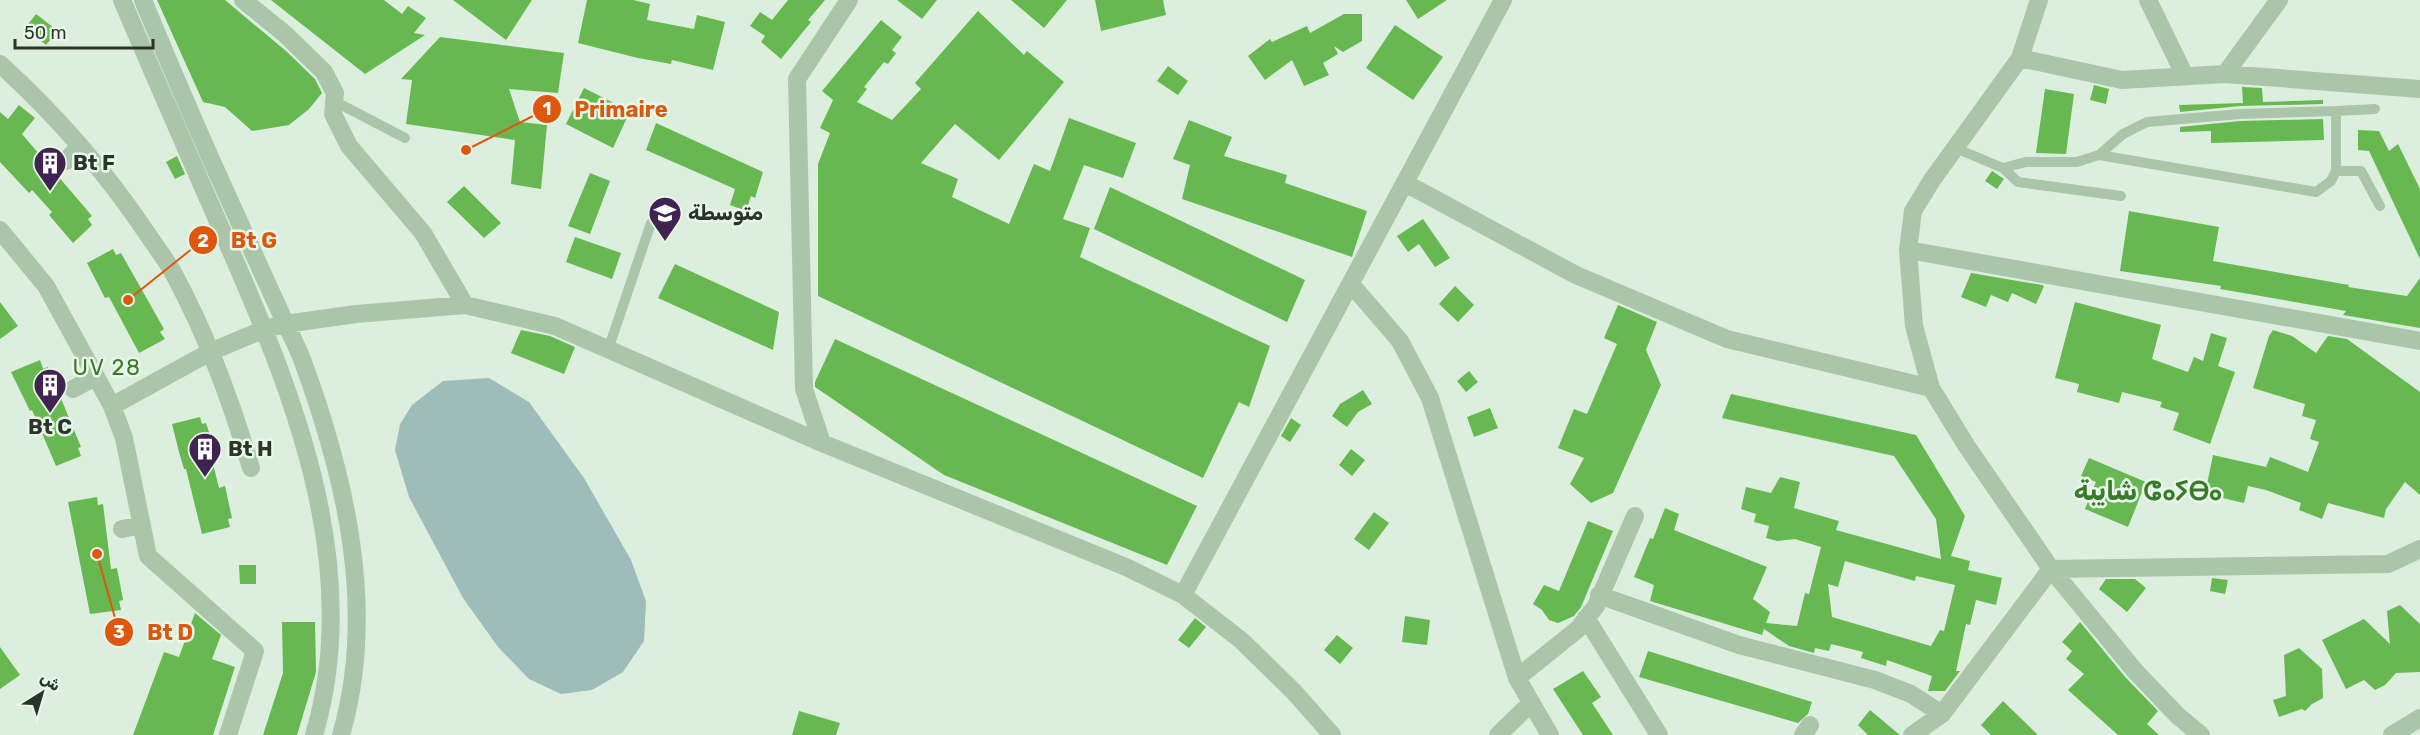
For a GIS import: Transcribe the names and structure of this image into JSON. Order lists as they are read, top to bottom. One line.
{"districts":["UV 28","شايبة ⵛⴰⵢⴱⴰ"],"places":{"other":["Primaire","Bt G","Bt D"],"building":["Bt F","Bt C","Bt H"],"school or university":["متوسطة"]},"scale_bar":"50 m","north":"top right"}
